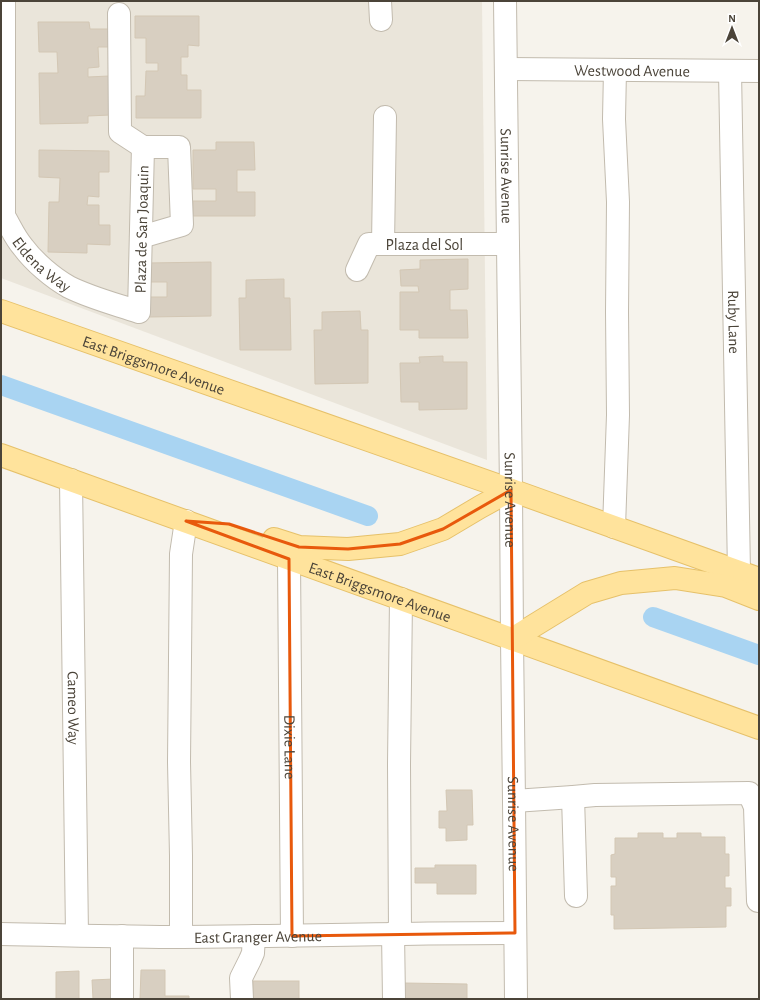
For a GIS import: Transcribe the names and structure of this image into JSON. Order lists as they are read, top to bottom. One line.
{"streets":{"main road":["East Briggsmore Avenue"],"street":["Westwood Avenue","Sunrise Avenue","Plaza de San Joaquin","Plaza del Sol","Eldena Way","Ruby Lane","Cameo Way","Dixie Lane","East Granger Avenue"]},"crossings":[["Westwood Avenue","Sunrise Avenue"],["Westwood Avenue","Ruby Lane"],["Sunrise Avenue","Plaza del Sol"],["Sunrise Avenue","East Briggsmore Avenue"],["Sunrise Avenue","East Granger Avenue"],["Plaza de San Joaquin","Eldena Way"],["Ruby Lane","East Briggsmore Avenue"],["East Briggsmore Avenue","Cameo Way"],["East Briggsmore Avenue","Dixie Lane"],["Cameo Way","East Granger Avenue"],["Dixie Lane","East Granger Avenue"]],"north":"top"}
